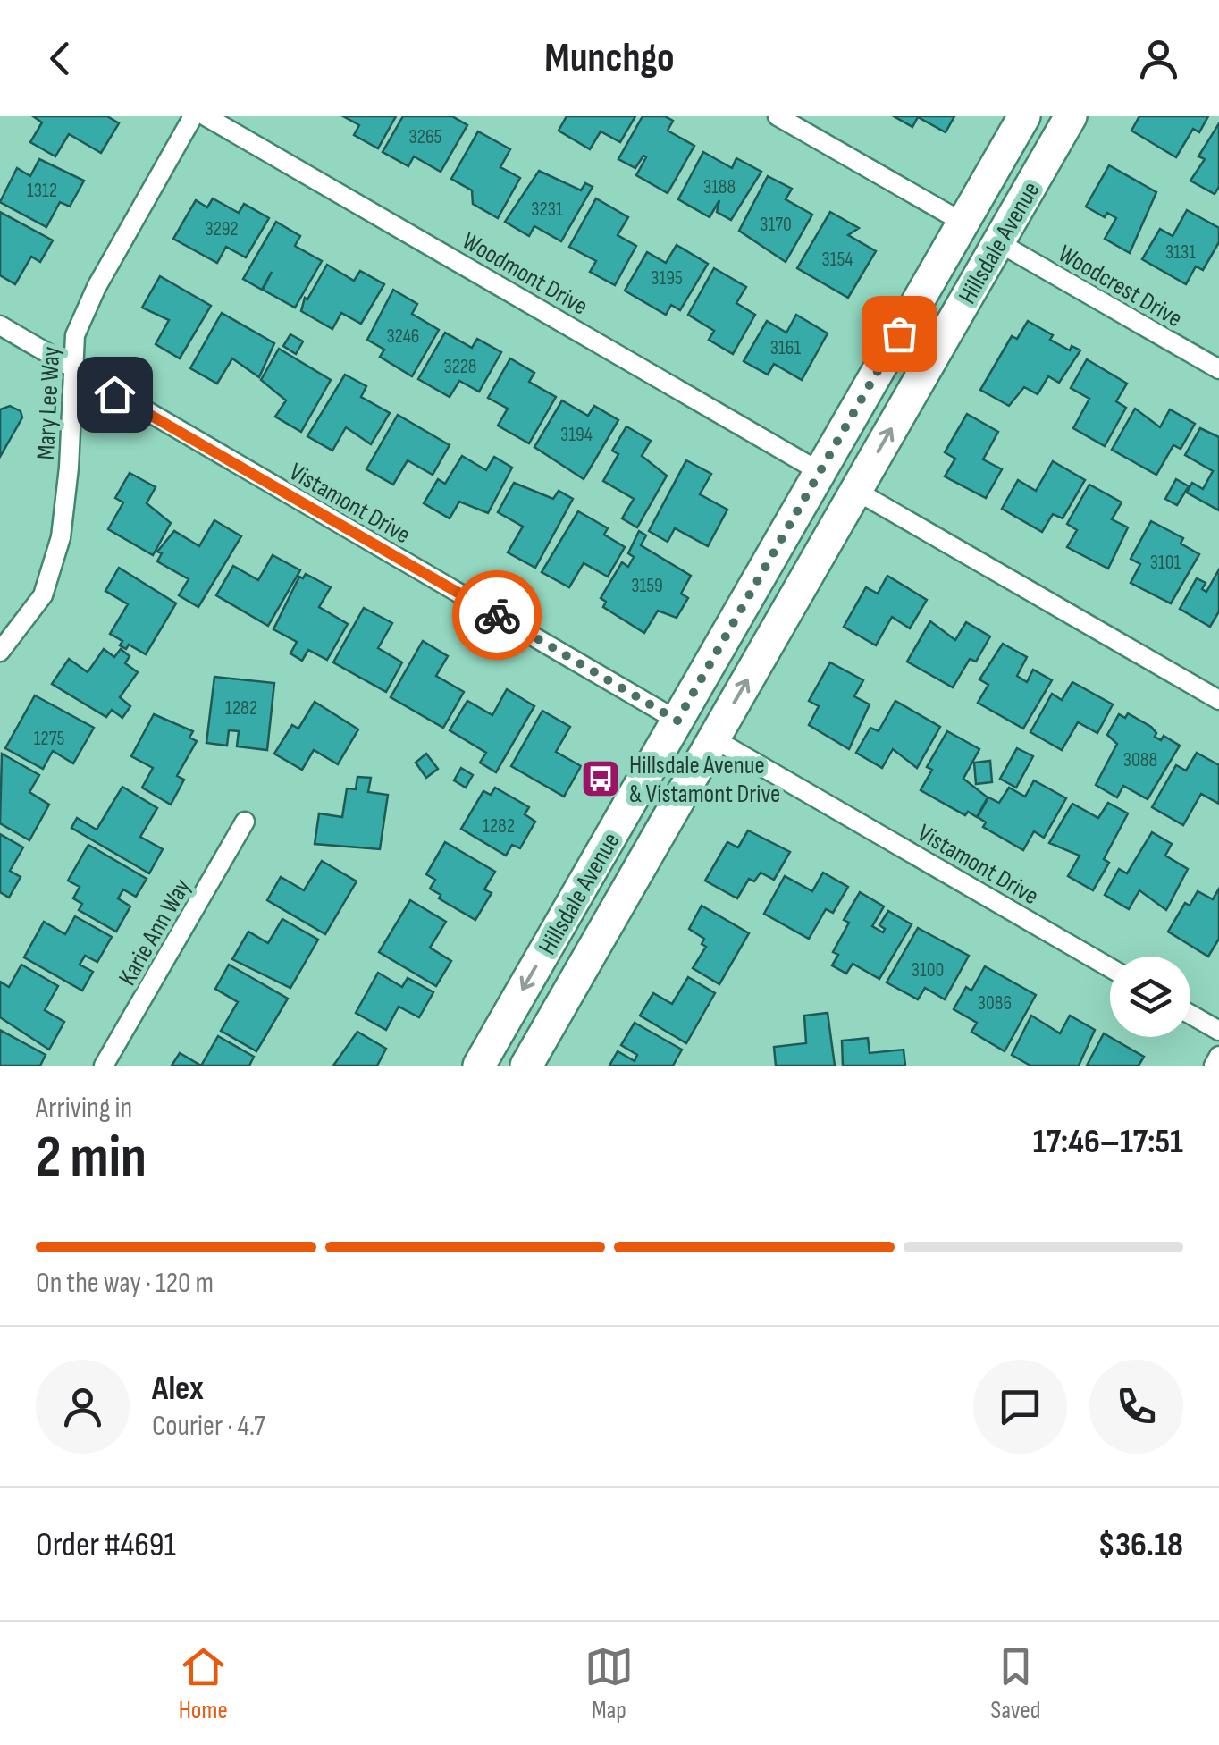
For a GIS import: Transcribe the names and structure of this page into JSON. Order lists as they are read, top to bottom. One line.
{"streets":{"highway":["Hillsdale Avenue"],"street":["Woodmont Drive","Woodcrest Drive","Mary Lee Way","Vistamont Drive","Karie Ann Way"]},"crossings":[["Hillsdale Avenue","Woodmont Drive"],["Hillsdale Avenue","Woodcrest Drive"],["Hillsdale Avenue","Vistamont Drive"],["Mary Lee Way","Vistamont Drive"]],"places":{"bus stop":["Hillsdale Avenue & Vistamont Drive"]},"house_numbers":["3265","3188","1312","3231","3170","3292","3131","3154","3195","3246","3161","3228","3194","3101","3159","1282","1275","3088","1282","3100","3086"],"page":{"header":"Munchgo","heading":["2 min","Arriving in","17:46–17:51"],"panel":["Alex","Courier · 4.7","Order #4691","$36.18"],"bar":"On the way · 120 m","tabs":["Home","Map","Saved"]}}
